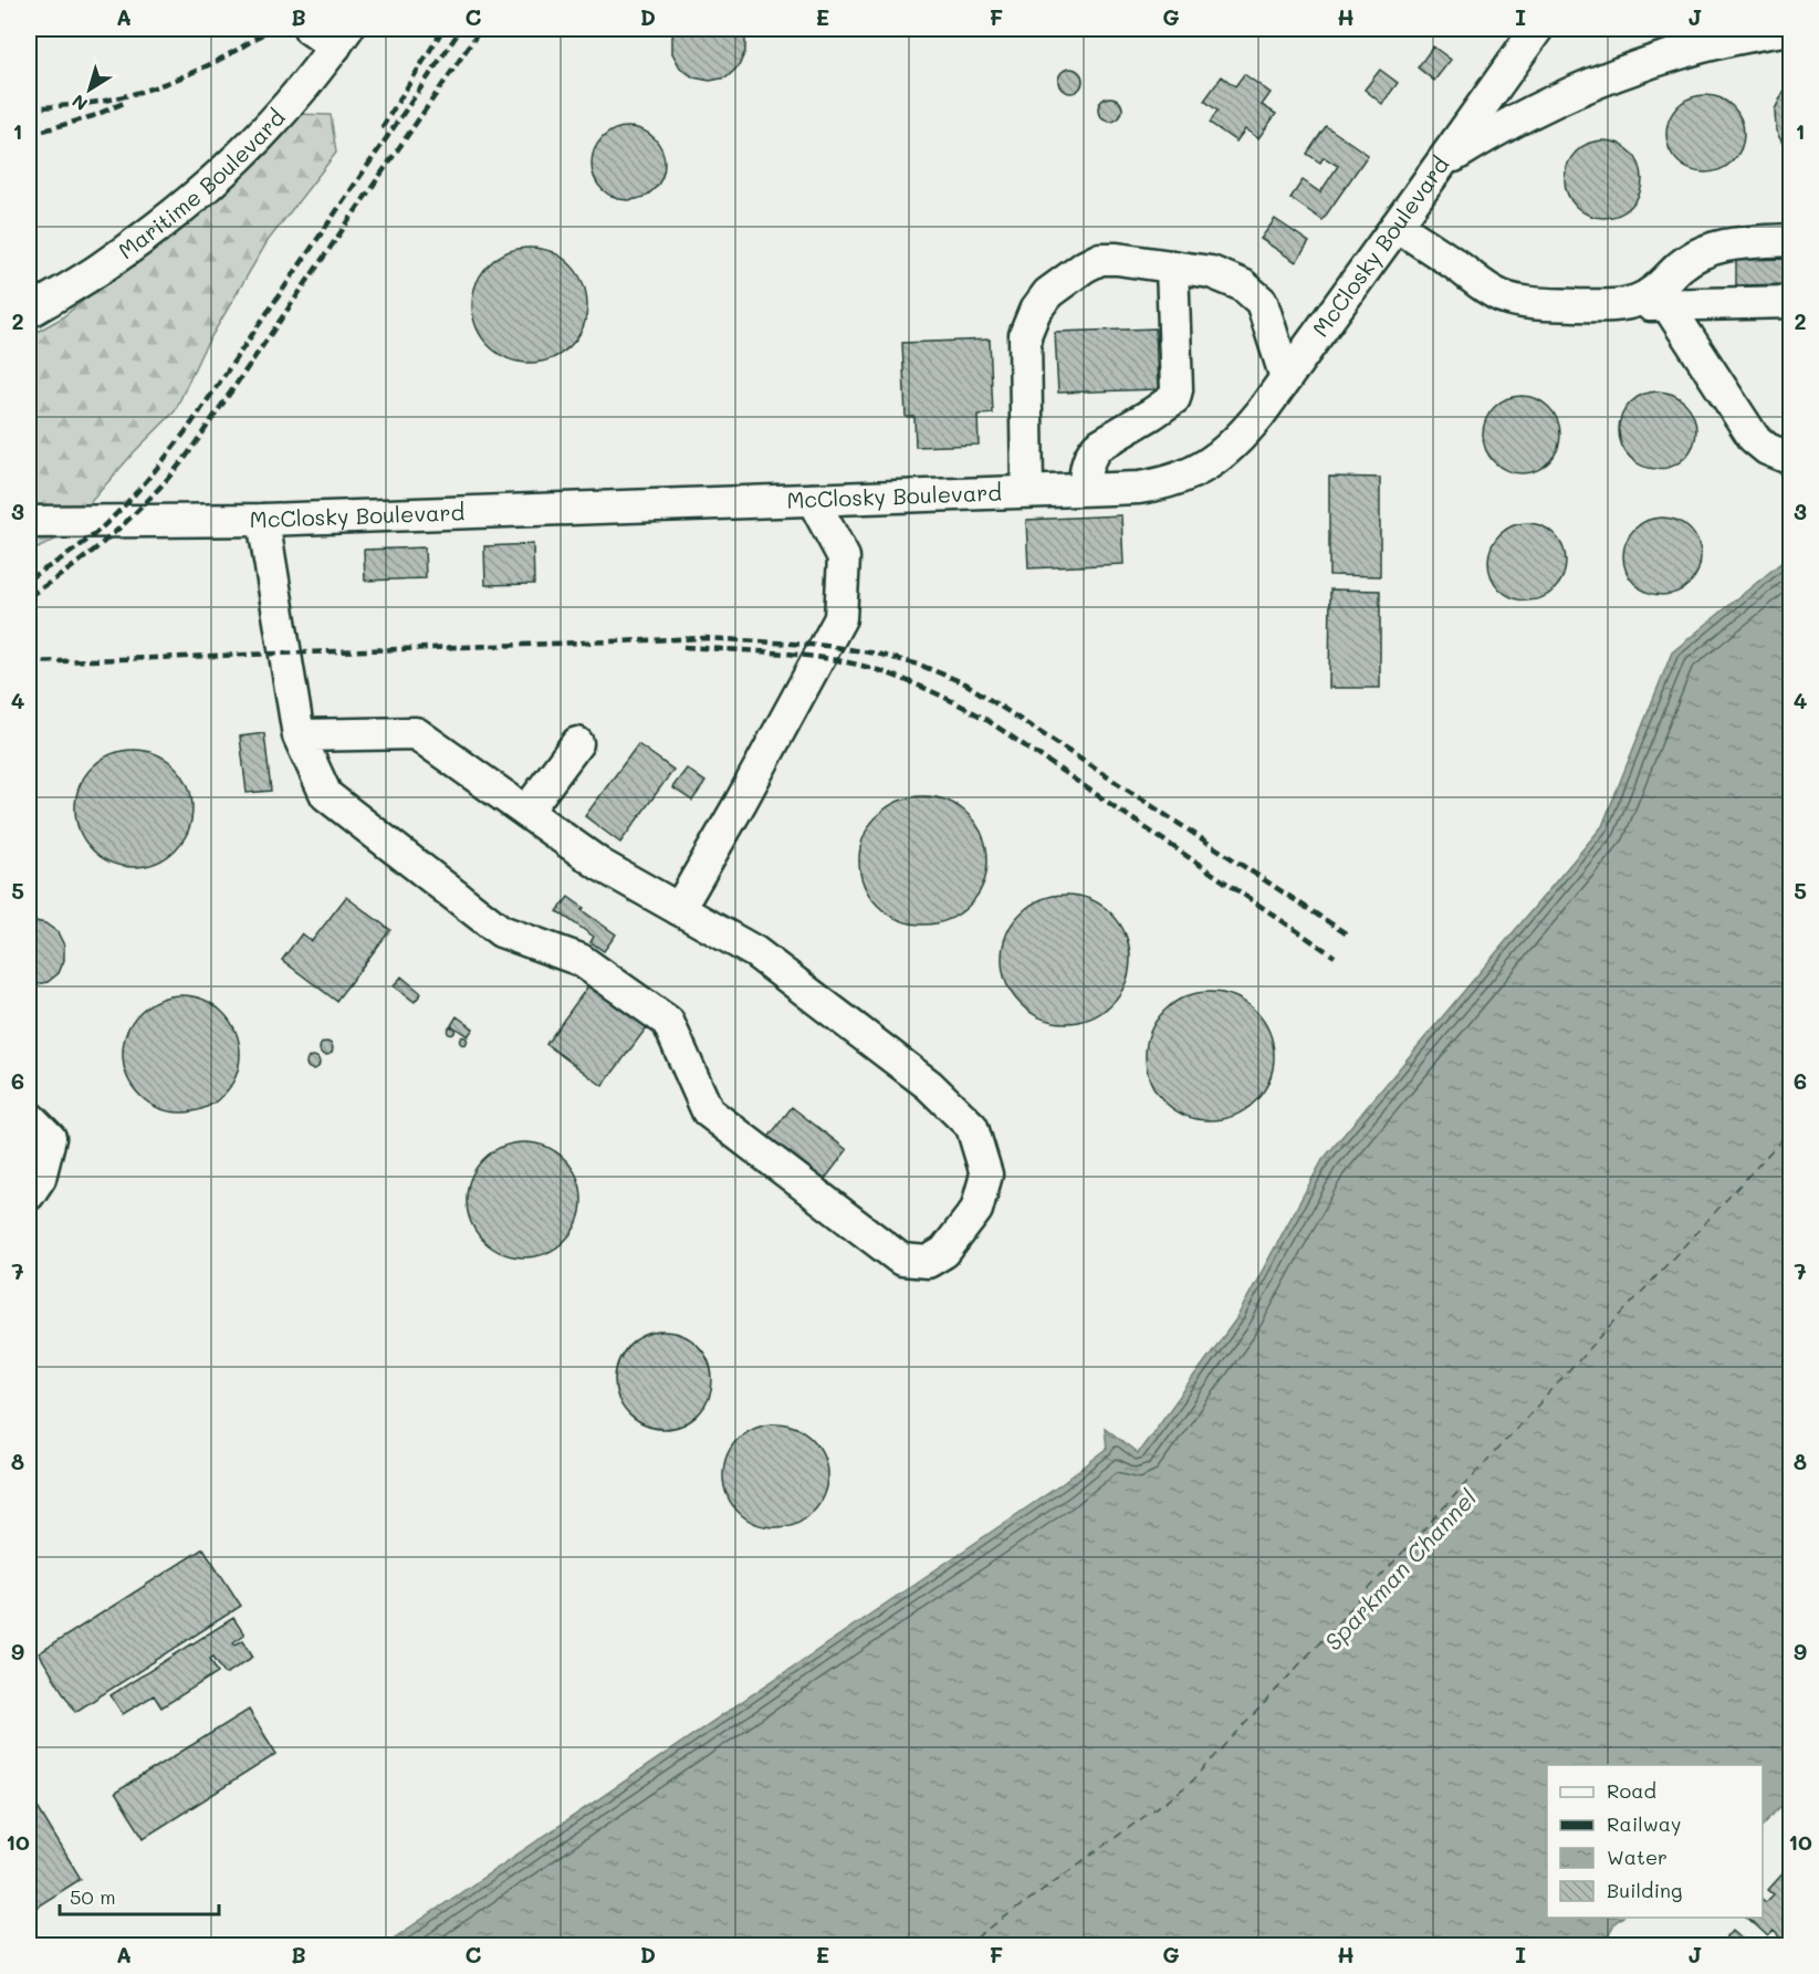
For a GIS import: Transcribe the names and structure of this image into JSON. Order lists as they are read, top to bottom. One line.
{"streets":{"street":["Maritime Boulevard","McClosky Boulevard"]},"water":["Sparkman Channel"],"legend":["Road","Railway","Water","Building"],"scale_bar":"50 m","north":"bottom left","grid":{"columns":["A","B","C","D","E","F","G","H","I","J"],"rows":["1","2","3","4","5","6","7","8","9","10"]}}
